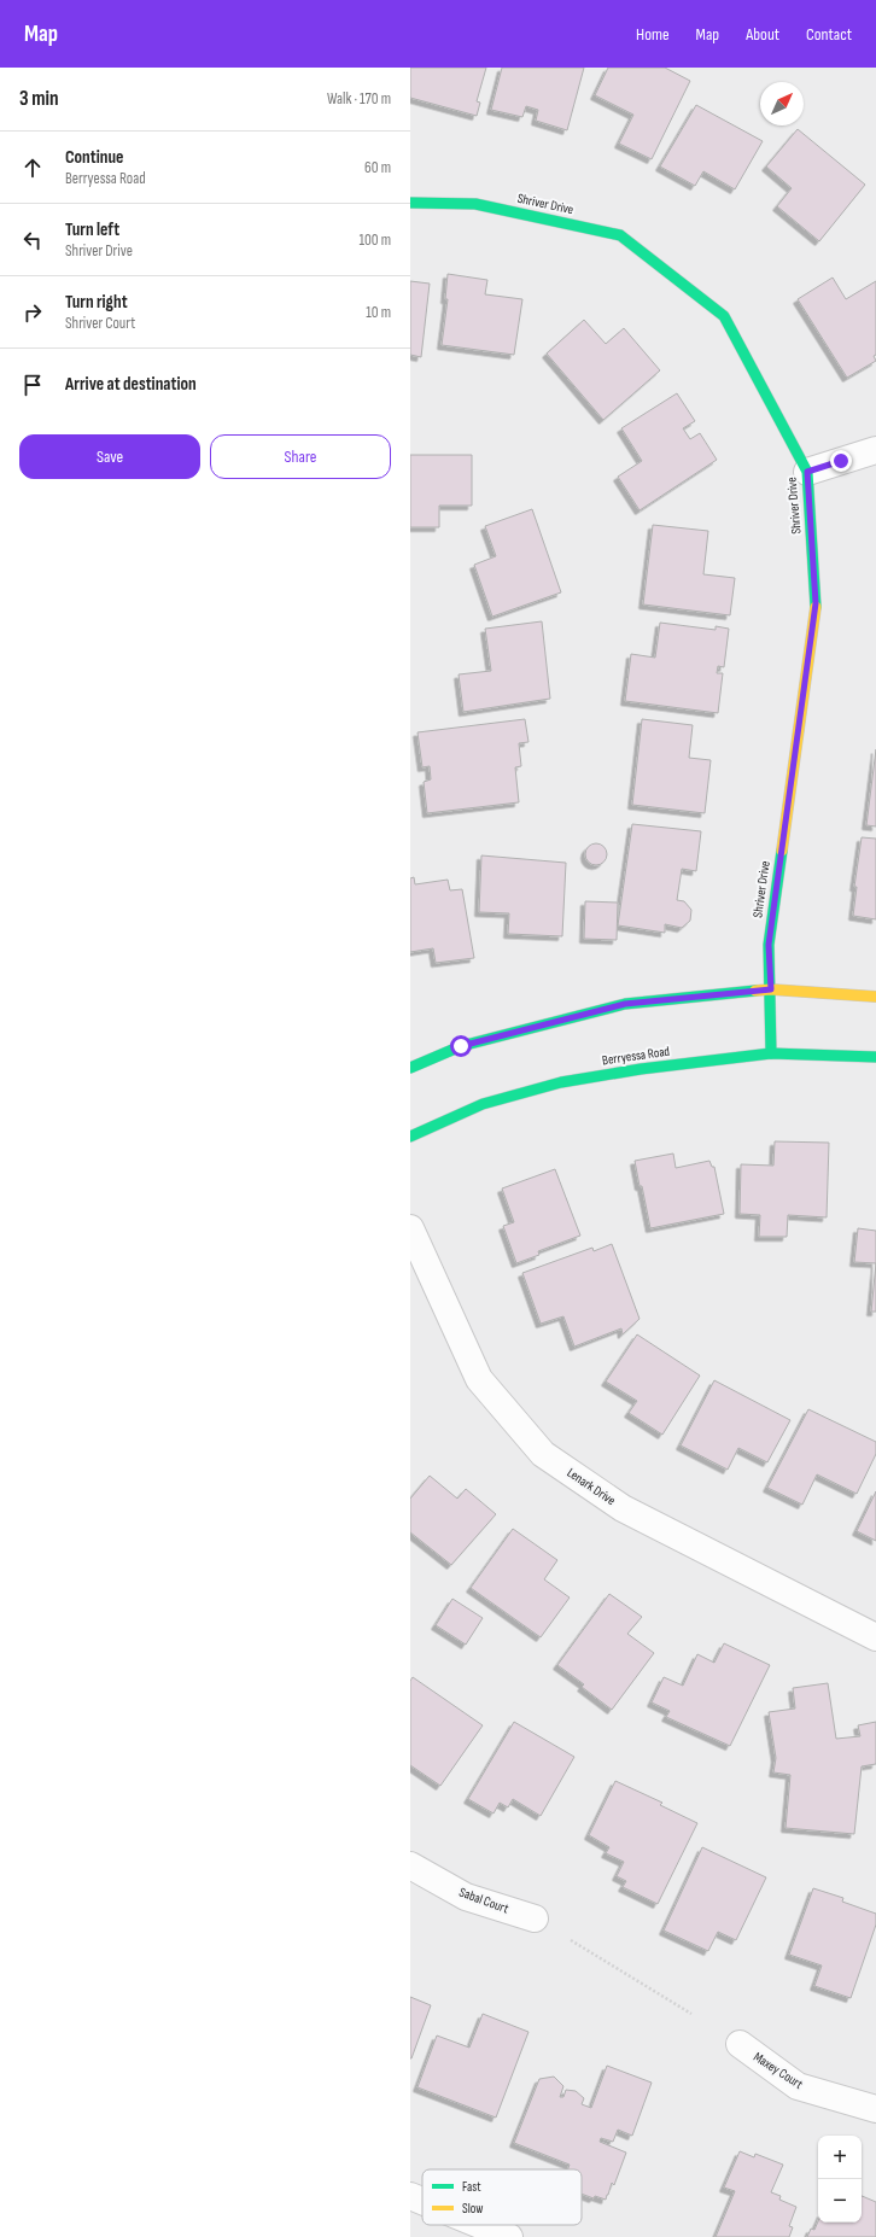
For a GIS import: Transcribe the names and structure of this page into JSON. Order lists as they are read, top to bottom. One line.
{"streets":{"street":["Shriver Drive","Berryessa Road","Lenark Drive","Sabal Court","Maxey Court"]},"crossings":[["Shriver Drive","Berryessa Road"]],"legend":["Fast","Slow"],"north":"top right","page":{"header":"Map","nav":["Home","Map","About","Contact"],"heading":["3 min","Walk · 170 m"],"list":[["Continue","Berryessa Road","60 m"],["Turn left","Shriver Drive","100 m"],["Turn right","Shriver Court","10 m"],"Arrive at destination"],"buttons":["Save","Share"],"map_buttons":["+","−"]}}
